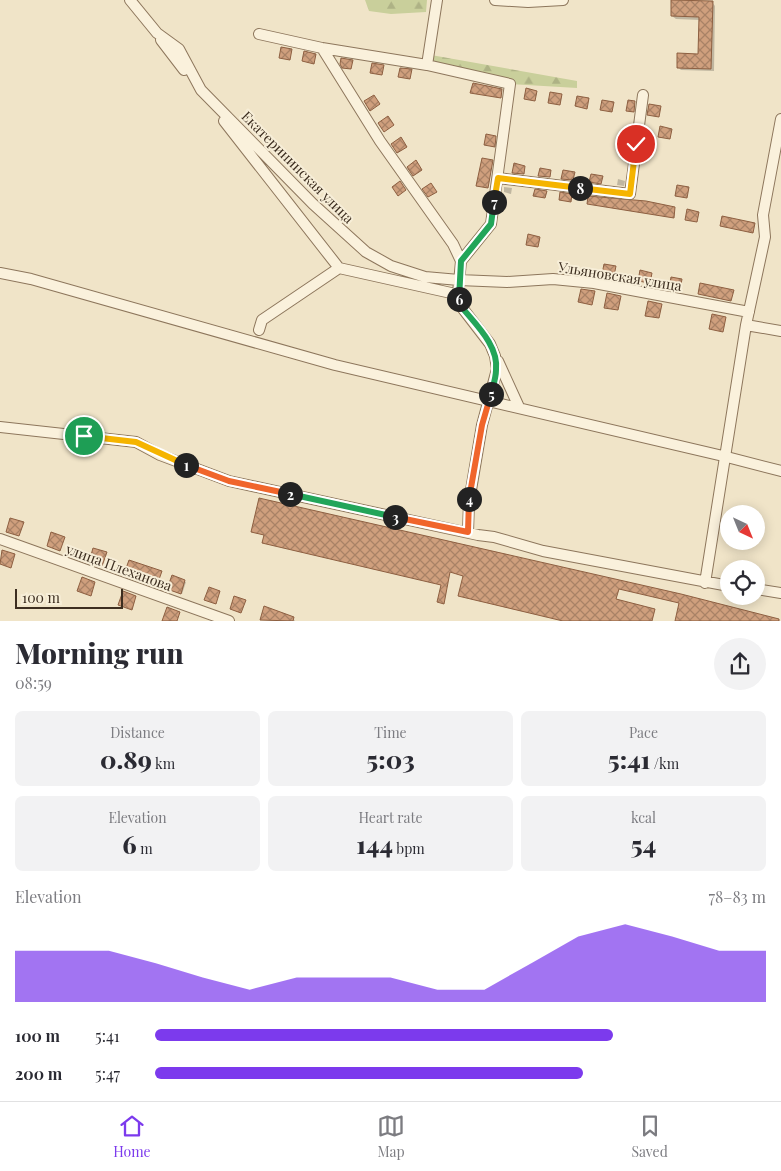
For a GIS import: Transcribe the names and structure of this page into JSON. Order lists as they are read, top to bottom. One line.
{"streets":{"street":["Екатерининская улица","Ульяновская улица","улица Плеханова"]},"crossings":[["Екатерининская улица","Ульяновская улица"]],"scale_bar":"100 m","north":"bottom right","page":{"pins":["8","7","6","5","1","2","4","3"],"scale":"100 m","heading":["Morning run","08:59"],"stats":[["Distance","0.89 km"],["Time","5:03"],["Pace","5:41 /km"],["Elevation","6 m"],["Heart rate","144 bpm"],["kcal","54"]],"chart":["Elevation","78–83 m"],"list":[{"name":"100 m","note":"5:41"},{"name":"200 m","note":"5:47"}],"tabs":["Home","Map","Saved"]}}
